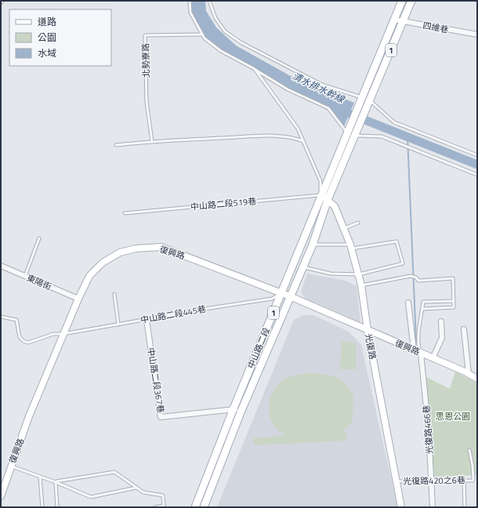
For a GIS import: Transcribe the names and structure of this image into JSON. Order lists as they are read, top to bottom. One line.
{"streets":{"main road":["1","中山路二段"],"street":["四維巷","復興路","東陽街","光復路","中山路二段367巷","光復路466巷"],"lane":["北勢寮路","中山路二段519巷","中山路二段445巷","光復路420之6巷"]},"crossings":[["四維巷","1"],["1","中山路二段"],["中山路二段519巷","光復路"],["中山路二段519巷","中山路二段"],["復興路","東陽街"],["復興路","中山路二段445巷"],["復興路","光復路"],["復興路","中山路二段"],["復興路","光復路466巷"],["中山路二段445巷","中山路二段"],["中山路二段445巷","中山路二段367巷"],["光復路","中山路二段"],["光復路","光復路420之6巷"],["中山路二段","中山路二段367巷"],["光復路466巷","光復路420之6巷"]],"water":["清水排水幹線"],"parks":["思恩公園"],"legend":["道路","公園","水域"]}
